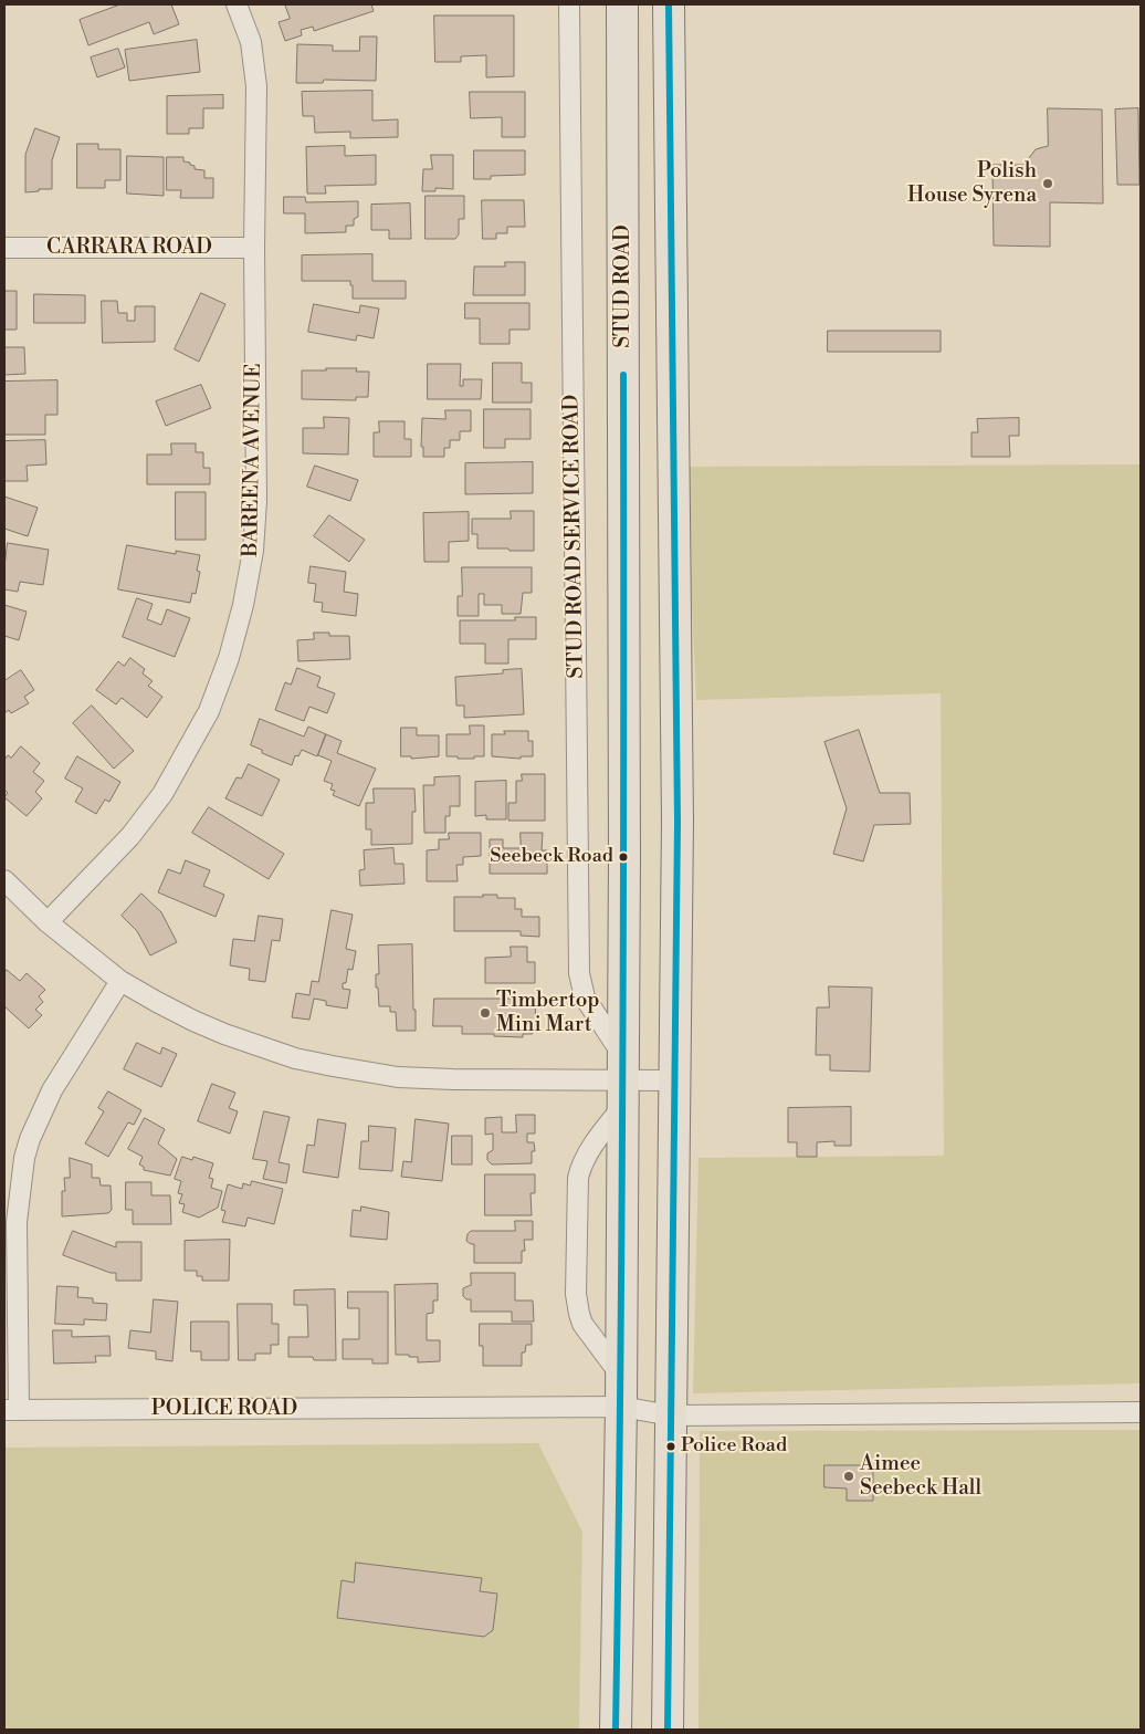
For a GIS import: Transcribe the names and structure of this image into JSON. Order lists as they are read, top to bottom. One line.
{"streets":{"highway":["STUD ROAD"],"street":["CARRARA ROAD","BAREENA AVENUE","STUD ROAD SERVICE ROAD","POLICE ROAD"]},"crossings":[["CARRARA ROAD","BAREENA AVENUE"],["STUD ROAD","STUD ROAD SERVICE ROAD"],["STUD ROAD","POLICE ROAD"]],"places":["Polish House Syrena","Seebeck Road","Timbertop Mini Mart","Police Road","Aimee Seebeck Hall"]}
